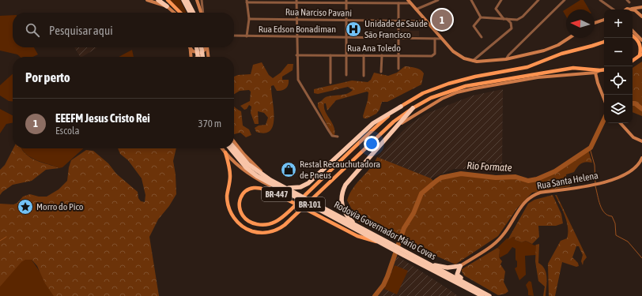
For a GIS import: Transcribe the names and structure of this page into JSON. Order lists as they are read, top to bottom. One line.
{"streets":{"highway":["BR-101","Rodovia Governador Mário Covas"],"main road":["BR-447"],"street":["Rua Narciso Pavani","Rua Edson Bonadiman","Rua Ana Toledo","Rua Santa Helena"]},"crossings":[["Rua Edson Bonadiman","Rua Ana Toledo"],["BR-447","Rodovia Governador Mário Covas"]],"water":["Rio Formate"],"places":{"hospital":["Unidade de Saúde São Francisco"],"shop":["Restal Recauchutadora de Pneus"],"place":["Morro do Pico"]},"north":"left","page":{"pins":"1","map_buttons":["+","−"],"search":"Pesquisar aqui","heading":"Por perto","list":[{"mark":"1","name":"EEEFM Jesus Cristo Rei","note":"Escola","value":"370 m"}]}}
